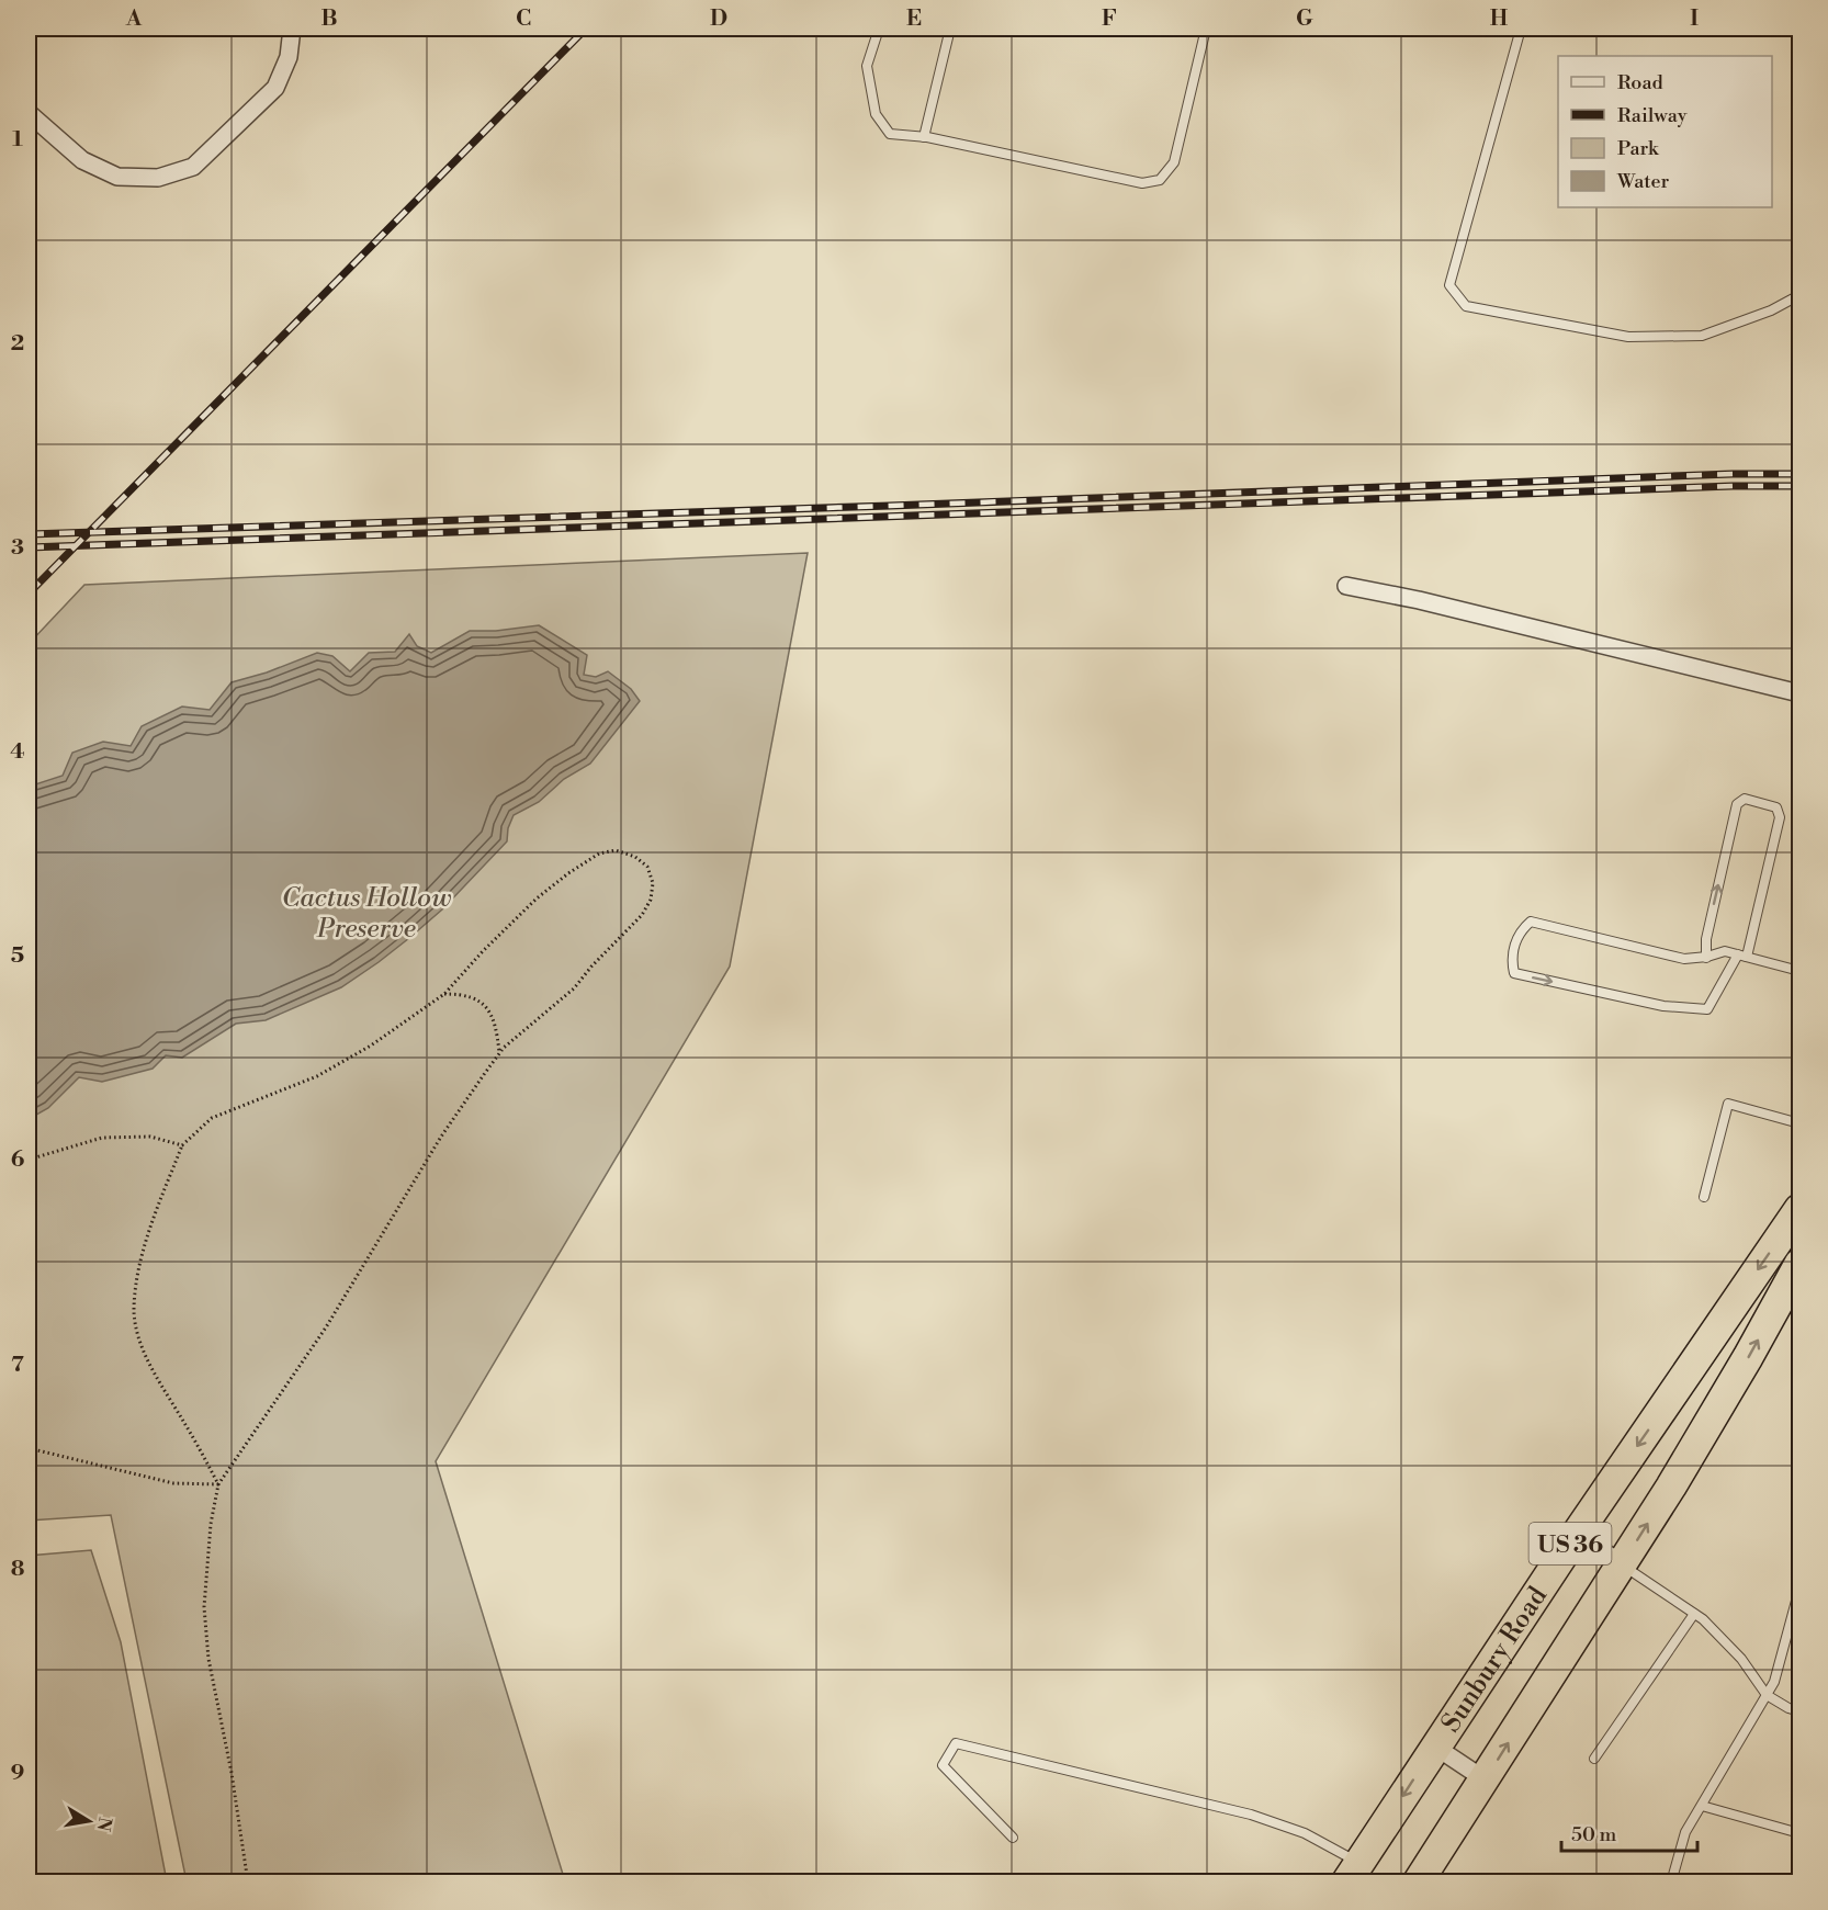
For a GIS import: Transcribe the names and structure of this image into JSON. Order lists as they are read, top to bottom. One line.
{"streets":{"highway":["US 36","Sunbury Road"]},"parks":["Cactus Hollow Preserve"],"legend":["Road","Railway","Park","Water"],"scale_bar":"50 m","north":"right","grid":{"columns":["A","B","C","D","E","F","G","H","I"],"rows":["1","2","3","4","5","6","7","8","9"]}}
